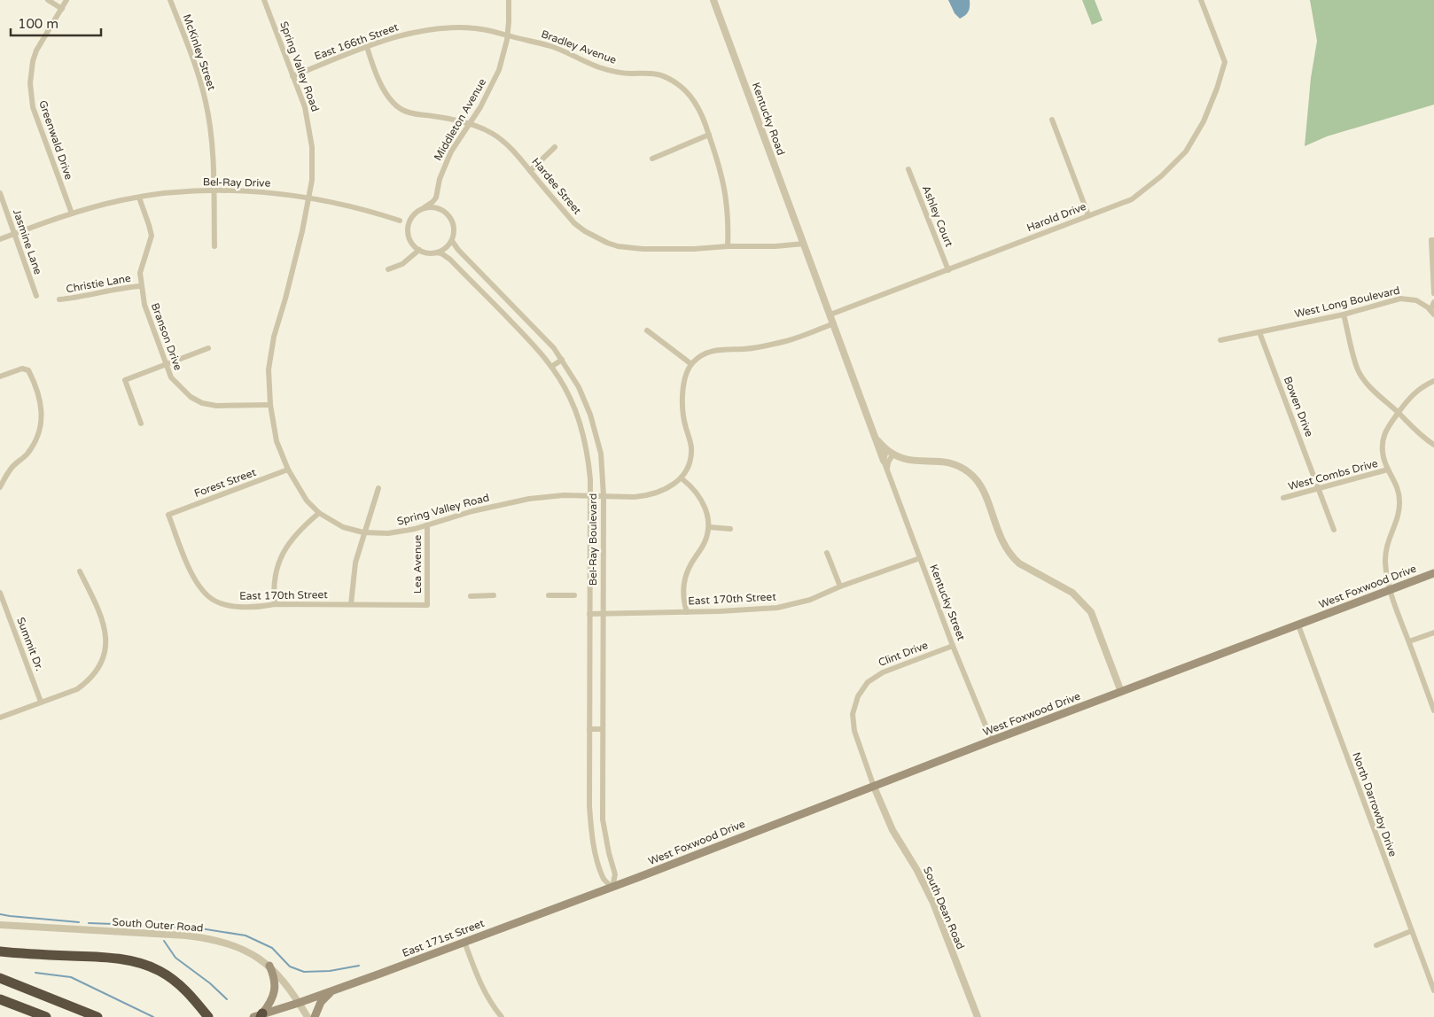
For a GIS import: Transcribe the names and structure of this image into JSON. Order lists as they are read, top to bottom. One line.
{"streets":{"main road":["West Foxwood Drive","East 171st Street"],"street":["East 166th Street","Bradley Avenue","McKinley Street","Spring Valley Road","Kentucky Road","Middleton Avenue","Greenwald Drive","Bel-Ray Drive","Hardee Street","Ashley Court","Harold Drive","Jasmine Lane","Christie Lane","West Long Boulevard","Branson Drive","Bowen Drive","West Combs Drive","Forest Street","Bel-Ray Boulevard","Lea Avenue","East 170th Street","Kentucky Street","Summit Dr.","Clint Drive","North Darrowby Drive","South Dean Road","South Outer Road"]},"crossings":[["East 166th Street","Bradley Avenue"],["East 166th Street","Spring Valley Road"],["East 166th Street","Middleton Avenue"],["East 166th Street","Hardee Street"],["Bradley Avenue","Middleton Avenue"],["Bradley Avenue","Hardee Street"],["McKinley Street","Bel-Ray Drive"],["Spring Valley Road","Bel-Ray Drive"],["Spring Valley Road","Branson Drive"],["Spring Valley Road","Forest Street"],["Spring Valley Road","Bel-Ray Boulevard"],["Spring Valley Road","Lea Avenue"],["Kentucky Road","Hardee Street"],["Middleton Avenue","Hardee Street"],["Greenwald Drive","Bel-Ray Drive"],["Bel-Ray Drive","Jasmine Lane"],["Bel-Ray Drive","Branson Drive"],["Ashley Court","Harold Drive"],["Christie Lane","Branson Drive"],["West Long Boulevard","Bowen Drive"],["Bowen Drive","West Combs Drive"],["Forest Street","East 170th Street"],["Bel-Ray Boulevard","East 170th Street"],["Bel-Ray Boulevard","East 171st Street"],["Lea Avenue","East 170th Street"],["West Foxwood Drive","Kentucky Street"],["West Foxwood Drive","Clint Drive"],["West Foxwood Drive","North Darrowby Drive"],["West Foxwood Drive","South Dean Road"],["West Foxwood Drive","East 171st Street"],["East 170th Street","Kentucky Street"],["Kentucky Street","Clint Drive"],["Clint Drive","South Dean Road"],["South Outer Road","East 171st Street"]],"scale_bar":"100 m"}
